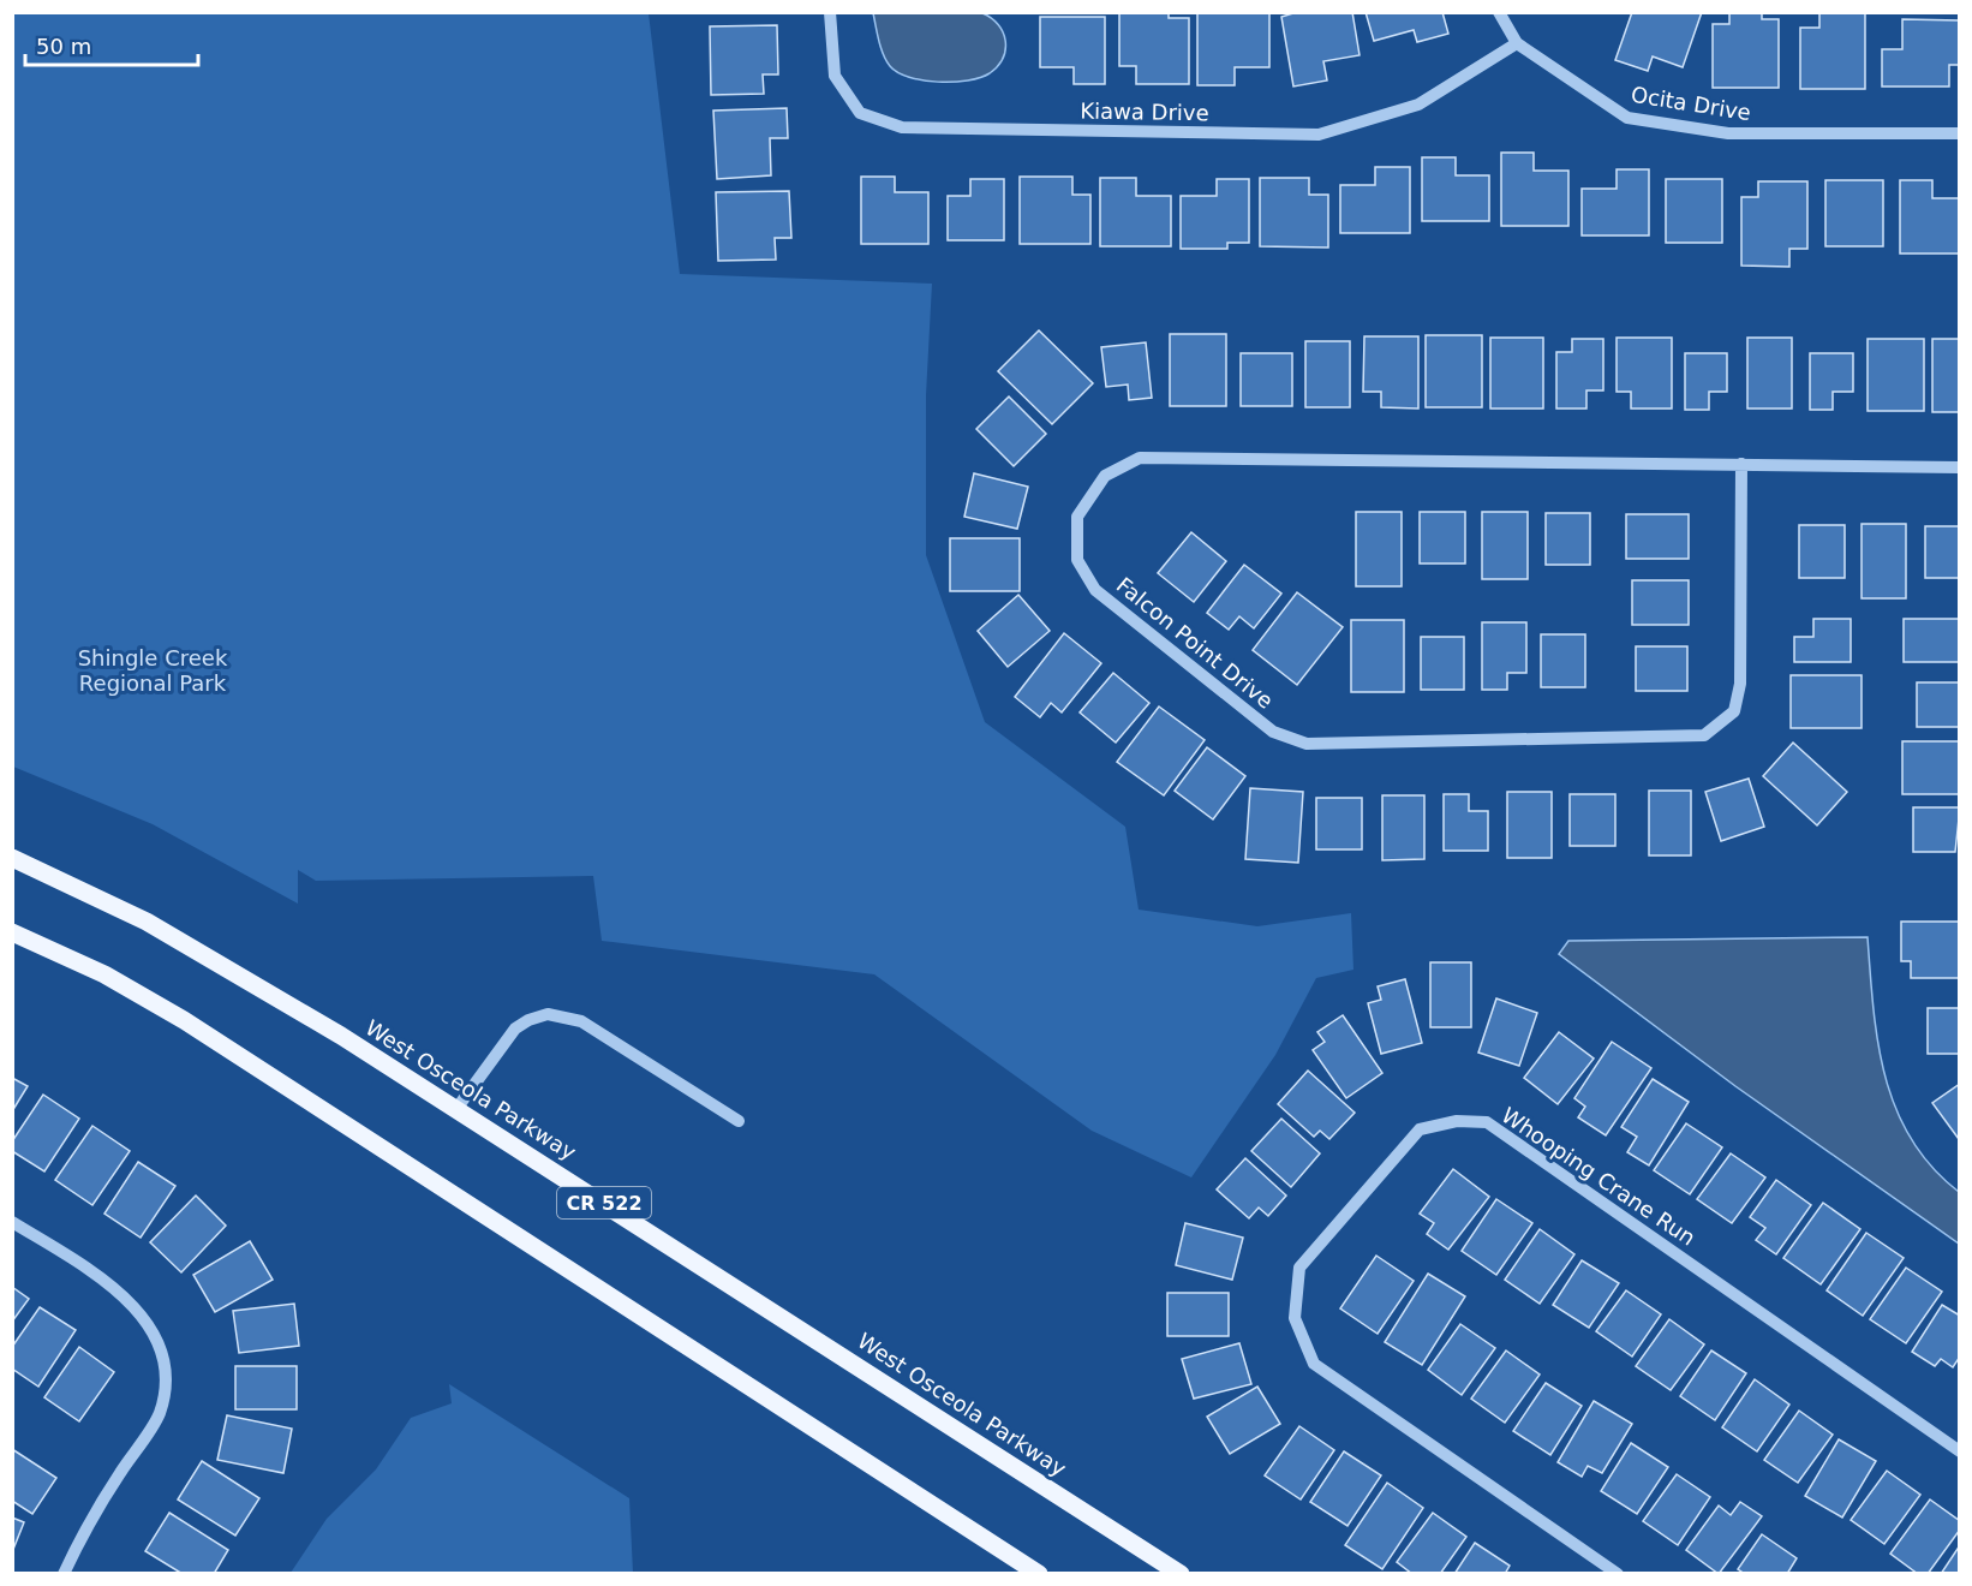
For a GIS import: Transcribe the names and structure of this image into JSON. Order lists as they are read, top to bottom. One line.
{"streets":{"main road":["West Osceola Parkway","CR 522"],"street":["Ocita Drive","Kiawa Drive","Falcon Point Drive","Whooping Crane Run"]},"crossings":[["Ocita Drive","Kiawa Drive"]],"parks":["Shingle Creek Regional Park"],"scale_bar":"50 m"}
